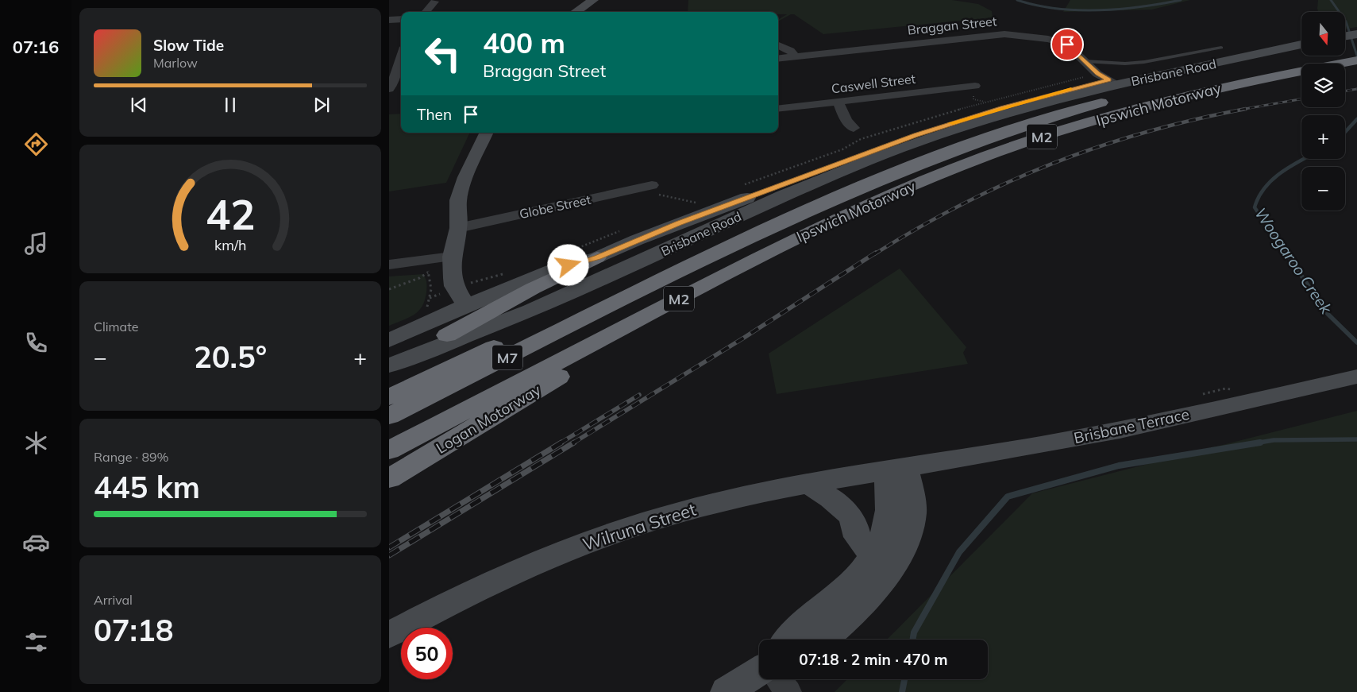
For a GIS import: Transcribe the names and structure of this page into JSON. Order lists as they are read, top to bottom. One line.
{"streets":{"highway":["Ipswich Motorway","M2","M7","Logan Motorway"],"main road":["Brisbane Road","Brisbane Terrace","Wilruna Street"],"street":["Braggan Street","Caswell Street","Globe Street"]},"crossings":[["Braggan Street","Brisbane Road"],["Ipswich Motorway","M2"],["Ipswich Motorway","Logan Motorway"],["Brisbane Terrace","Wilruna Street"]],"water":["Woogaroo Creek"],"north":"bottom","page":{"tabs":"07:16","map_buttons":["+","−"],"turn":["400 m","Braggan Street"],"song":["Slow Tide","Marlow"],"then":"Then","tile":["Climate",["Range · 89%","445 km"],["Arrival","07:18"]],"heat":["−","20.5°","+"],"limit":"50","trip":"07:18 · 2 min · 470 m","gauge":["42","km/h"]}}
